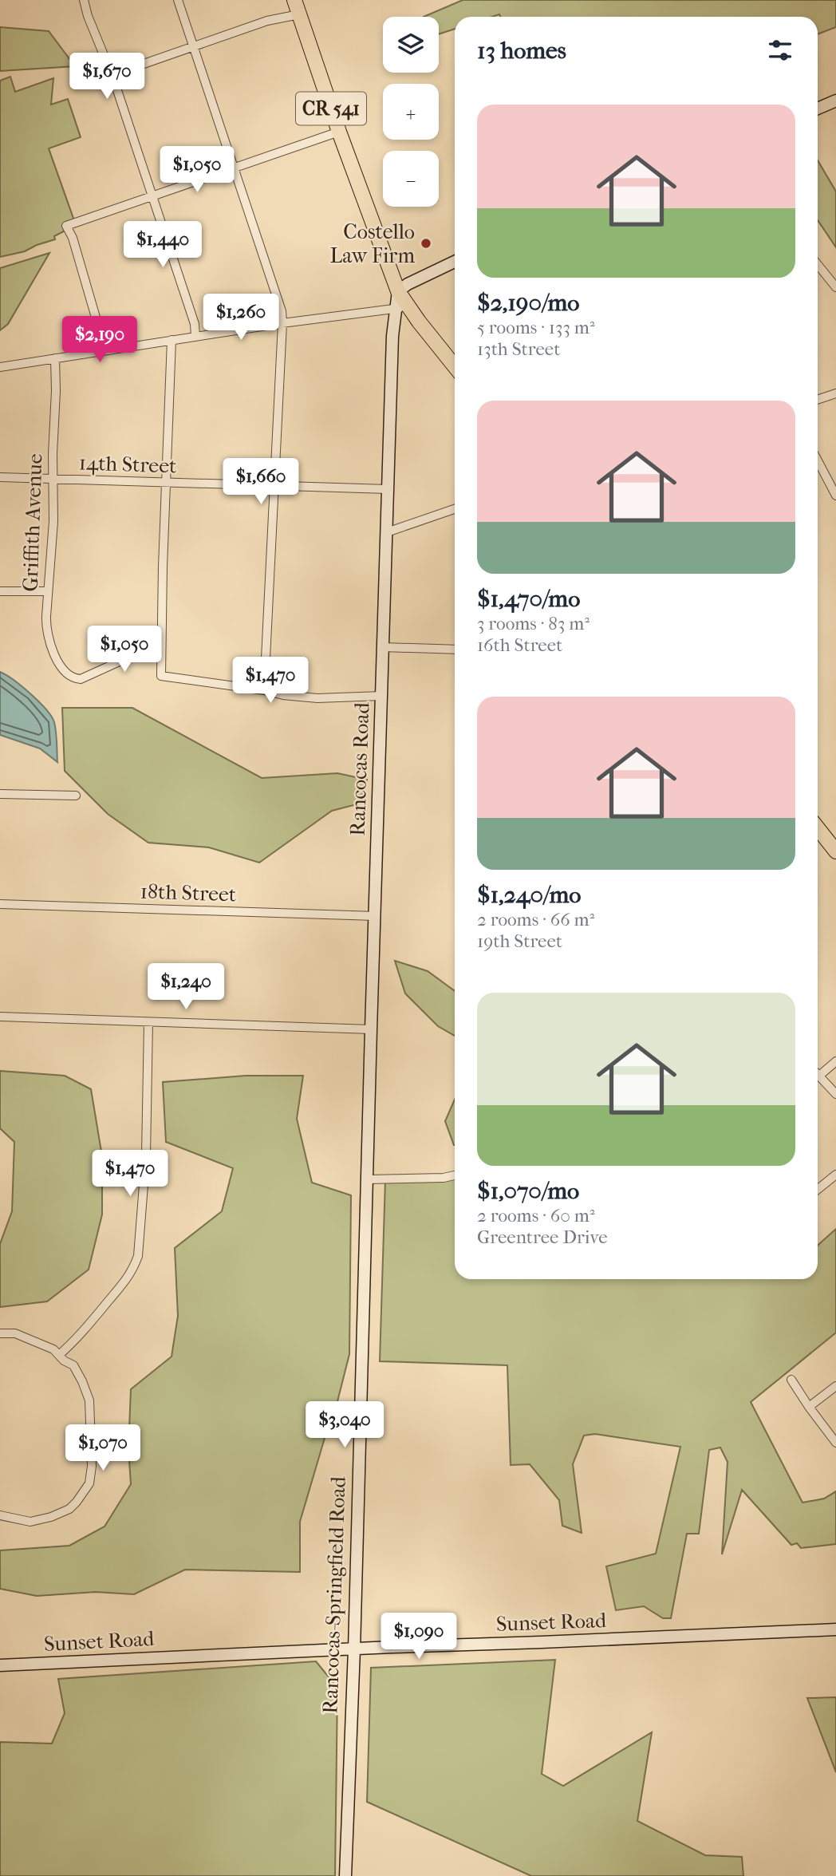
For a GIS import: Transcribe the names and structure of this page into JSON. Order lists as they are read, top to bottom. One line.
{"streets":{"highway":["CR 541"],"main road":["Rancocas Road","Rancocas-Springfield Road","Sunset Road"],"street":["14th Street","Griffith Avenue","18th Street"]},"crossings":[["CR 541","Rancocas Road"],["14th Street","Griffith Avenue"],["14th Street","Rancocas Road"],["Rancocas Road","18th Street"],["Rancocas Road","Rancocas-Springfield Road"],["Rancocas-Springfield Road","Sunset Road"]],"places":["Costello Law Firm"],"page":{"map_buttons":["+","−"],"heading":"13 homes","price":["$1,670","$1,050","$1,440","$1,260","$2,190","$1,660","$1,050","$1,470","$1,240","$1,470","$3,040","$1,070","$1,090"],"list":[{"name":"$2,190/mo","note":"5 rooms · 133 m² · 13th Street"},{"name":"$1,470/mo","note":"3 rooms · 83 m² · 16th Street"},{"name":"$1,240/mo","note":"2 rooms · 66 m² · 19th Street"},{"name":"$1,070/mo","note":"2 rooms · 60 m² · Greentree Drive"}]}}
